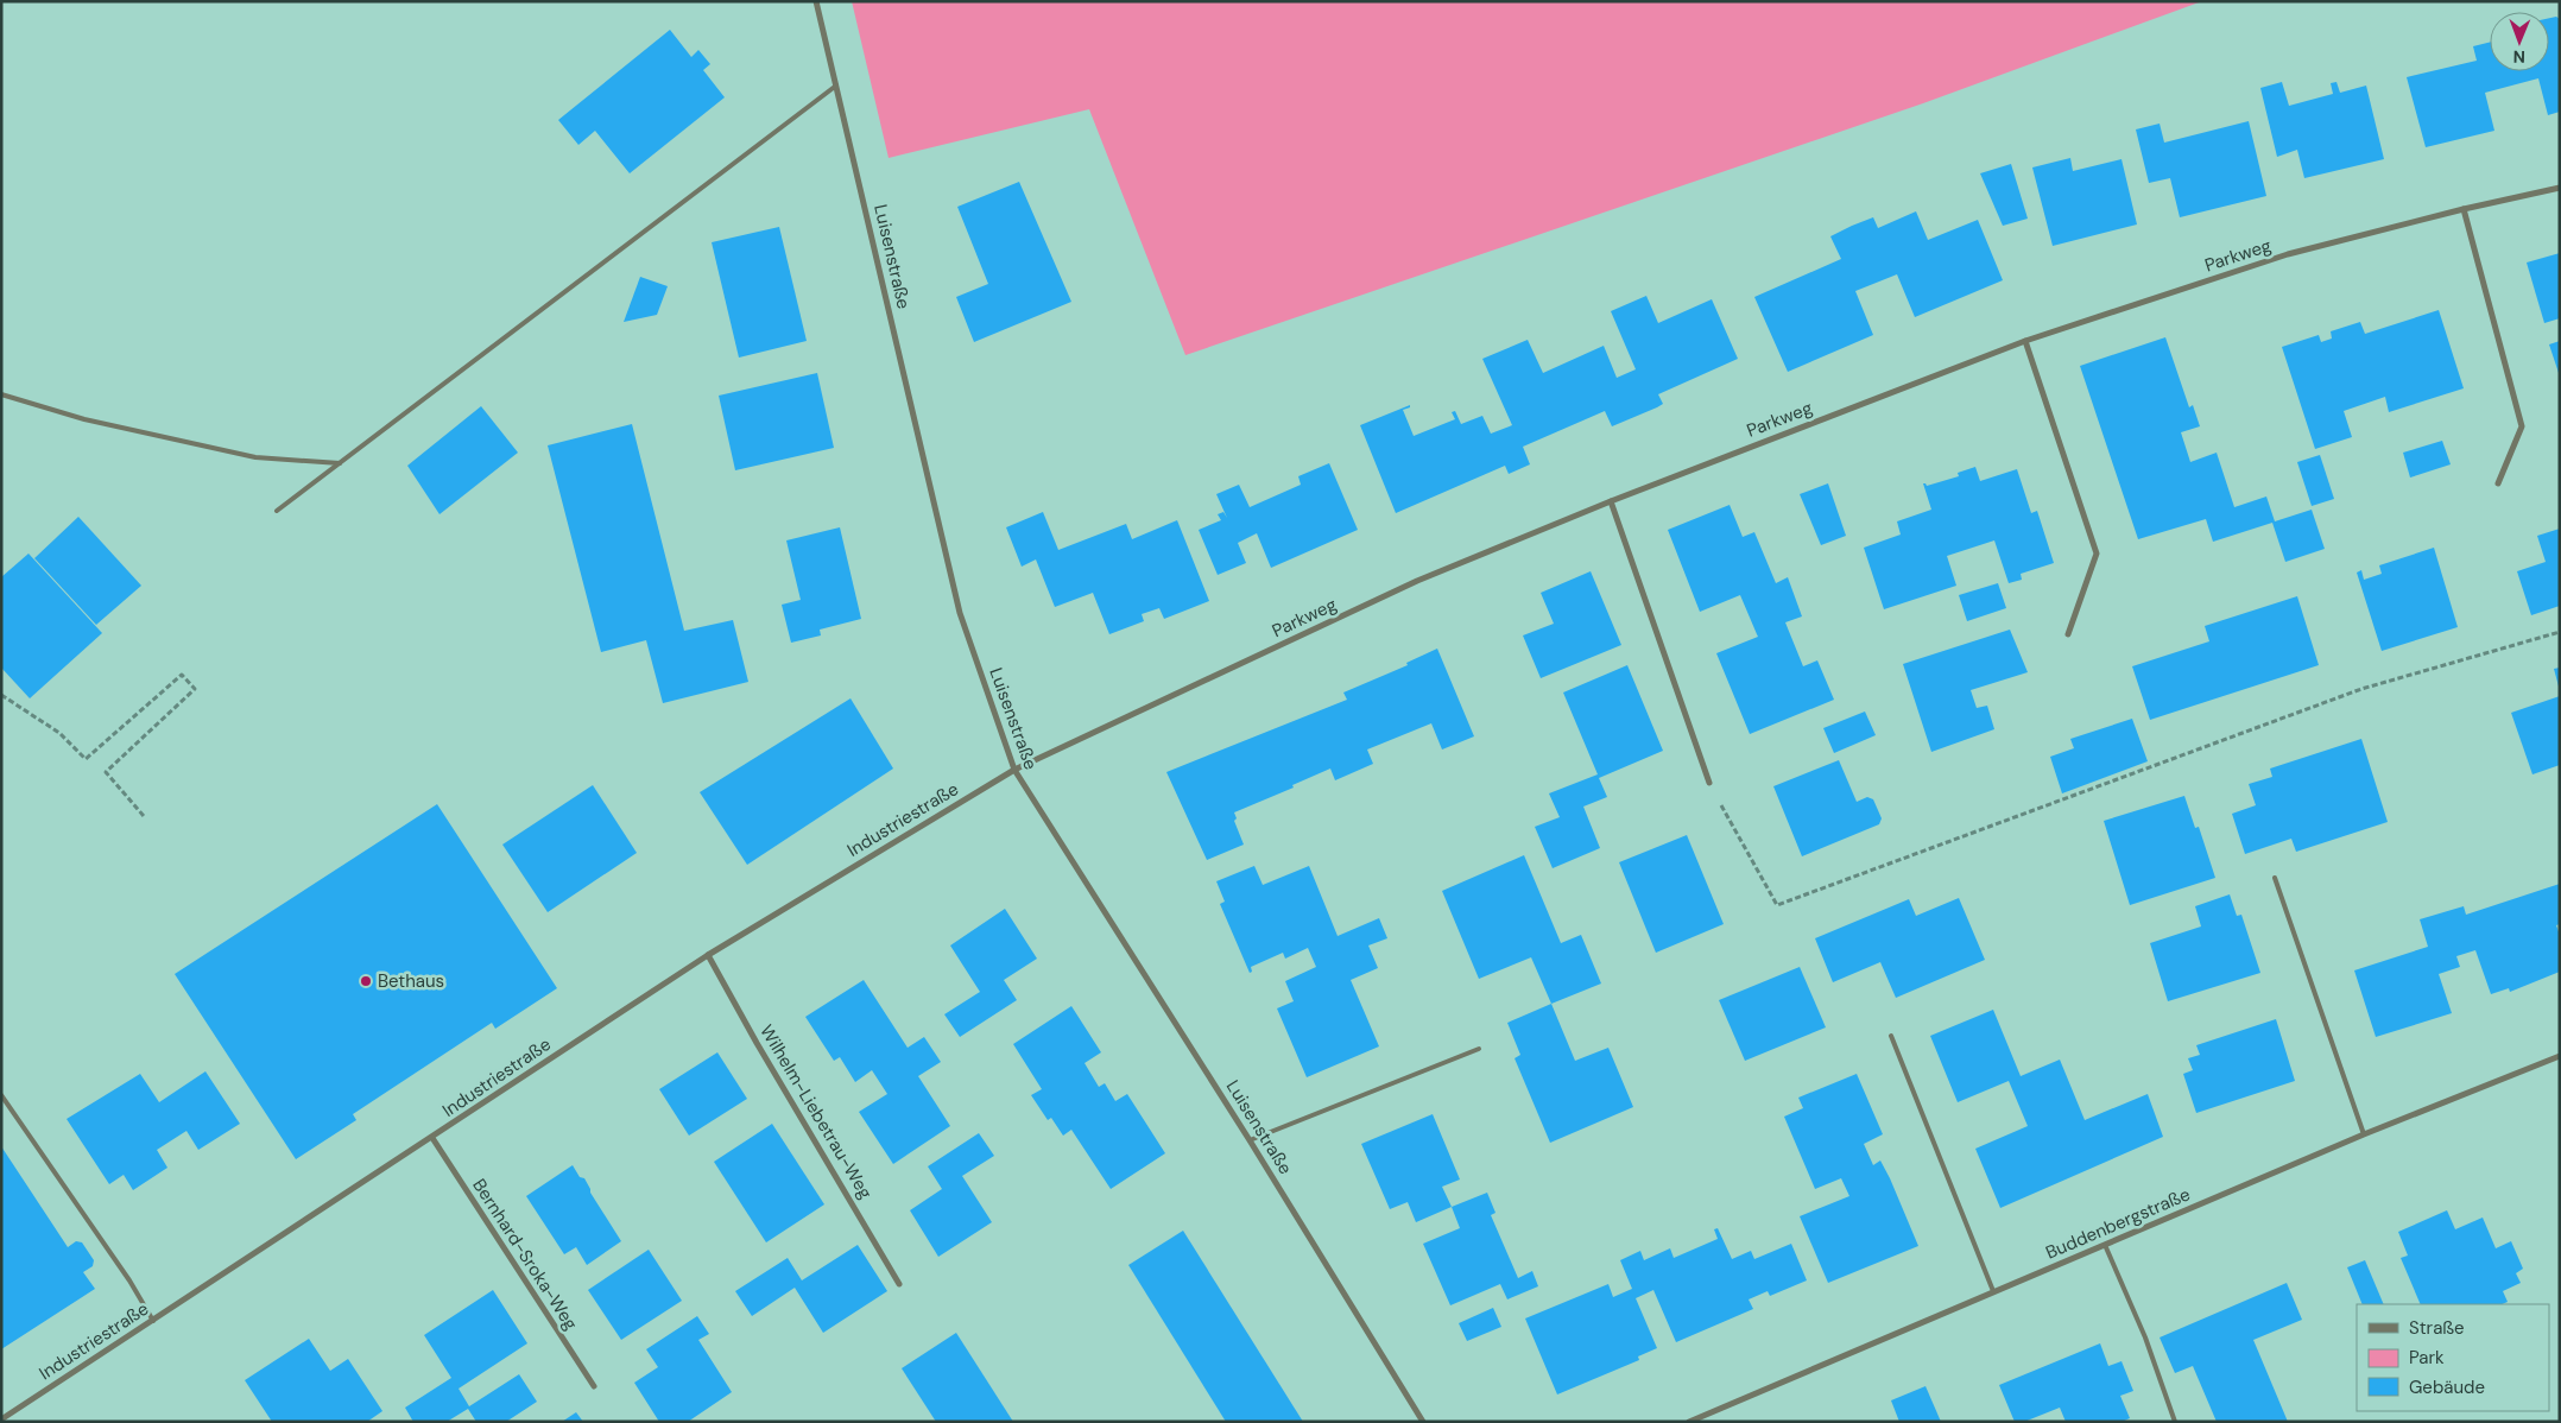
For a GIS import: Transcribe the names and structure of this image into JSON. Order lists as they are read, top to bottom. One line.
{"streets":{"street":["Parkweg","Luisenstraße","Industriestraße","Wilhelm-Liebetrau-Weg","Buddenbergstraße","Bernhard-Sroka-Weg"]},"crossings":[["Parkweg","Luisenstraße"],["Parkweg","Industriestraße"],["Luisenstraße","Industriestraße"],["Industriestraße","Wilhelm-Liebetrau-Weg"],["Industriestraße","Bernhard-Sroka-Weg"]],"places":["Bethaus"],"legend":["Straße","Park","Gebäude"],"north":"bottom"}
